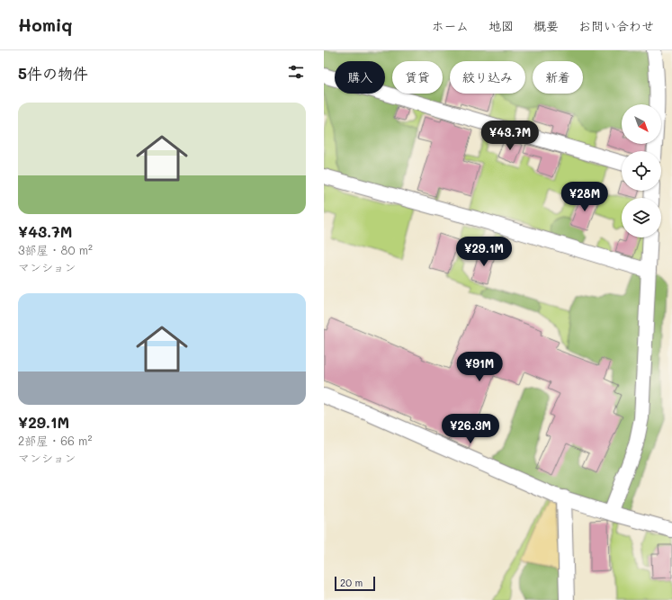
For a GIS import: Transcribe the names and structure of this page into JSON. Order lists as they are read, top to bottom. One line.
{"scale_bar":"20 m","north":"bottom right","page":{"header":"Homiq","nav":["ホーム","地図","概要","お問い合わせ"],"heading":"5件の物件","chip":["購入","賃貸","絞り込み","新着"],"list":[{"name":"¥43.7M","note":"3部屋 · 80 m² · マンション"},{"name":"¥29.1M","note":"2部屋 · 66 m² · マンション"}],"price":["¥43.7M","¥28M","¥29.1M","¥91M","¥26.3M"],"scale":"20 m"}}
